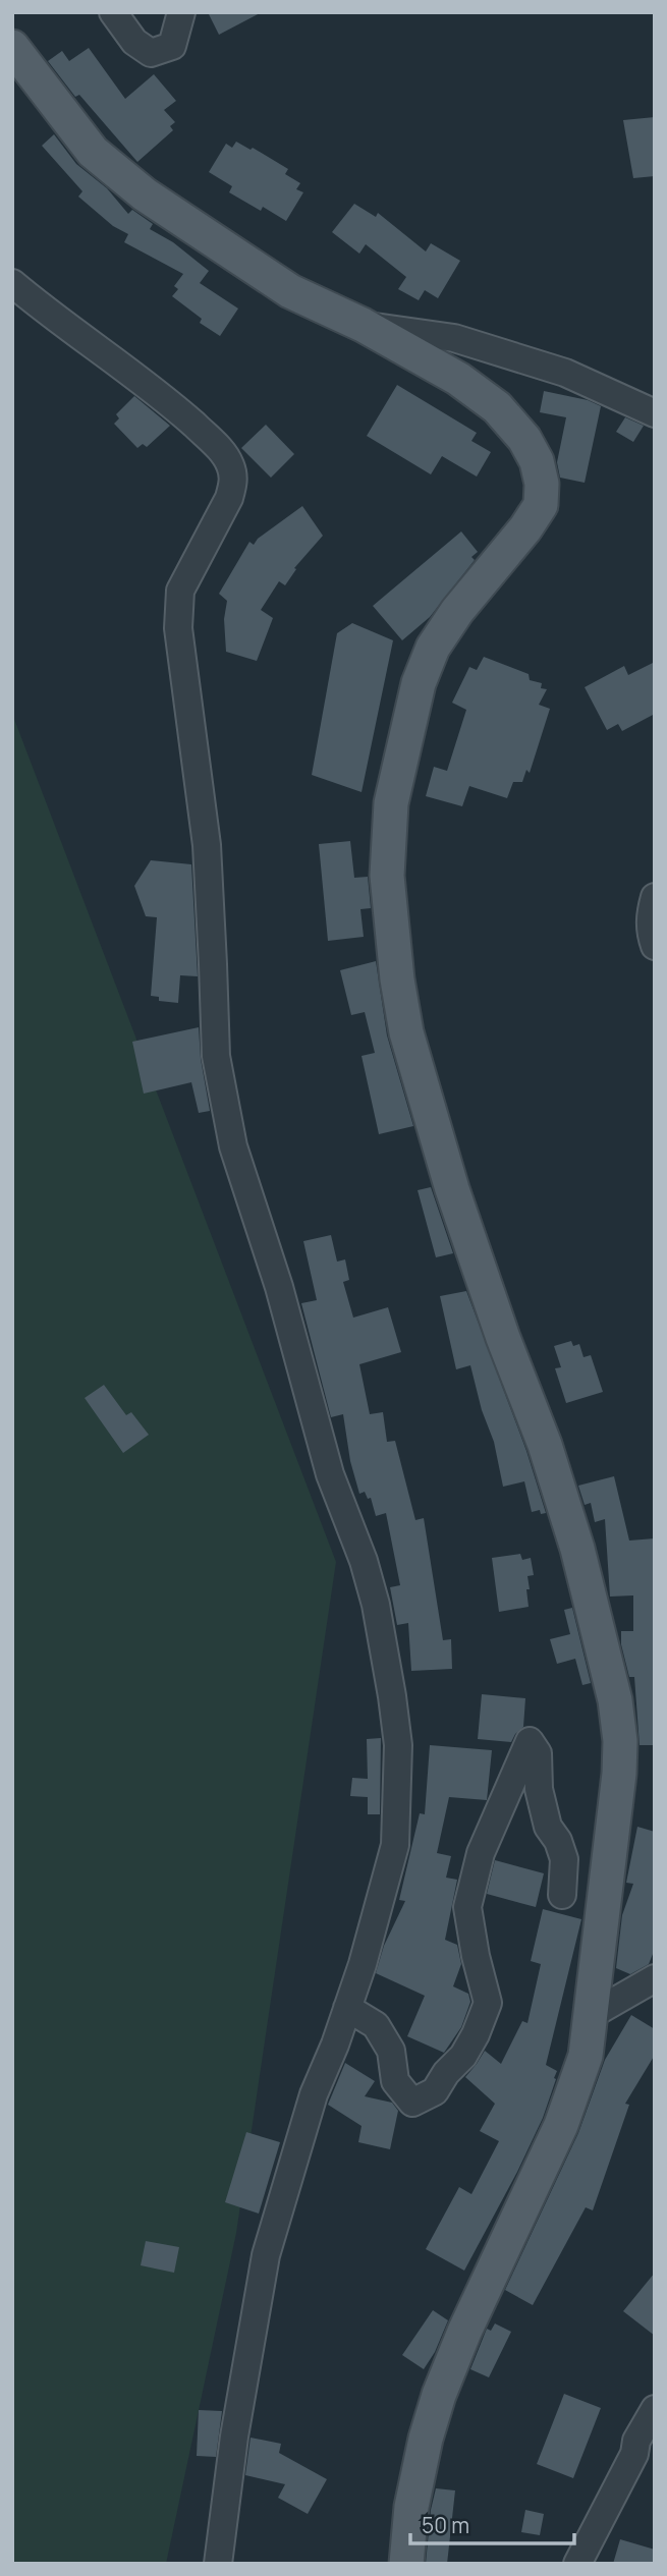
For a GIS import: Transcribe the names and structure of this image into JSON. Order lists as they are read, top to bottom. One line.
{"scale_bar":"50 m"}
